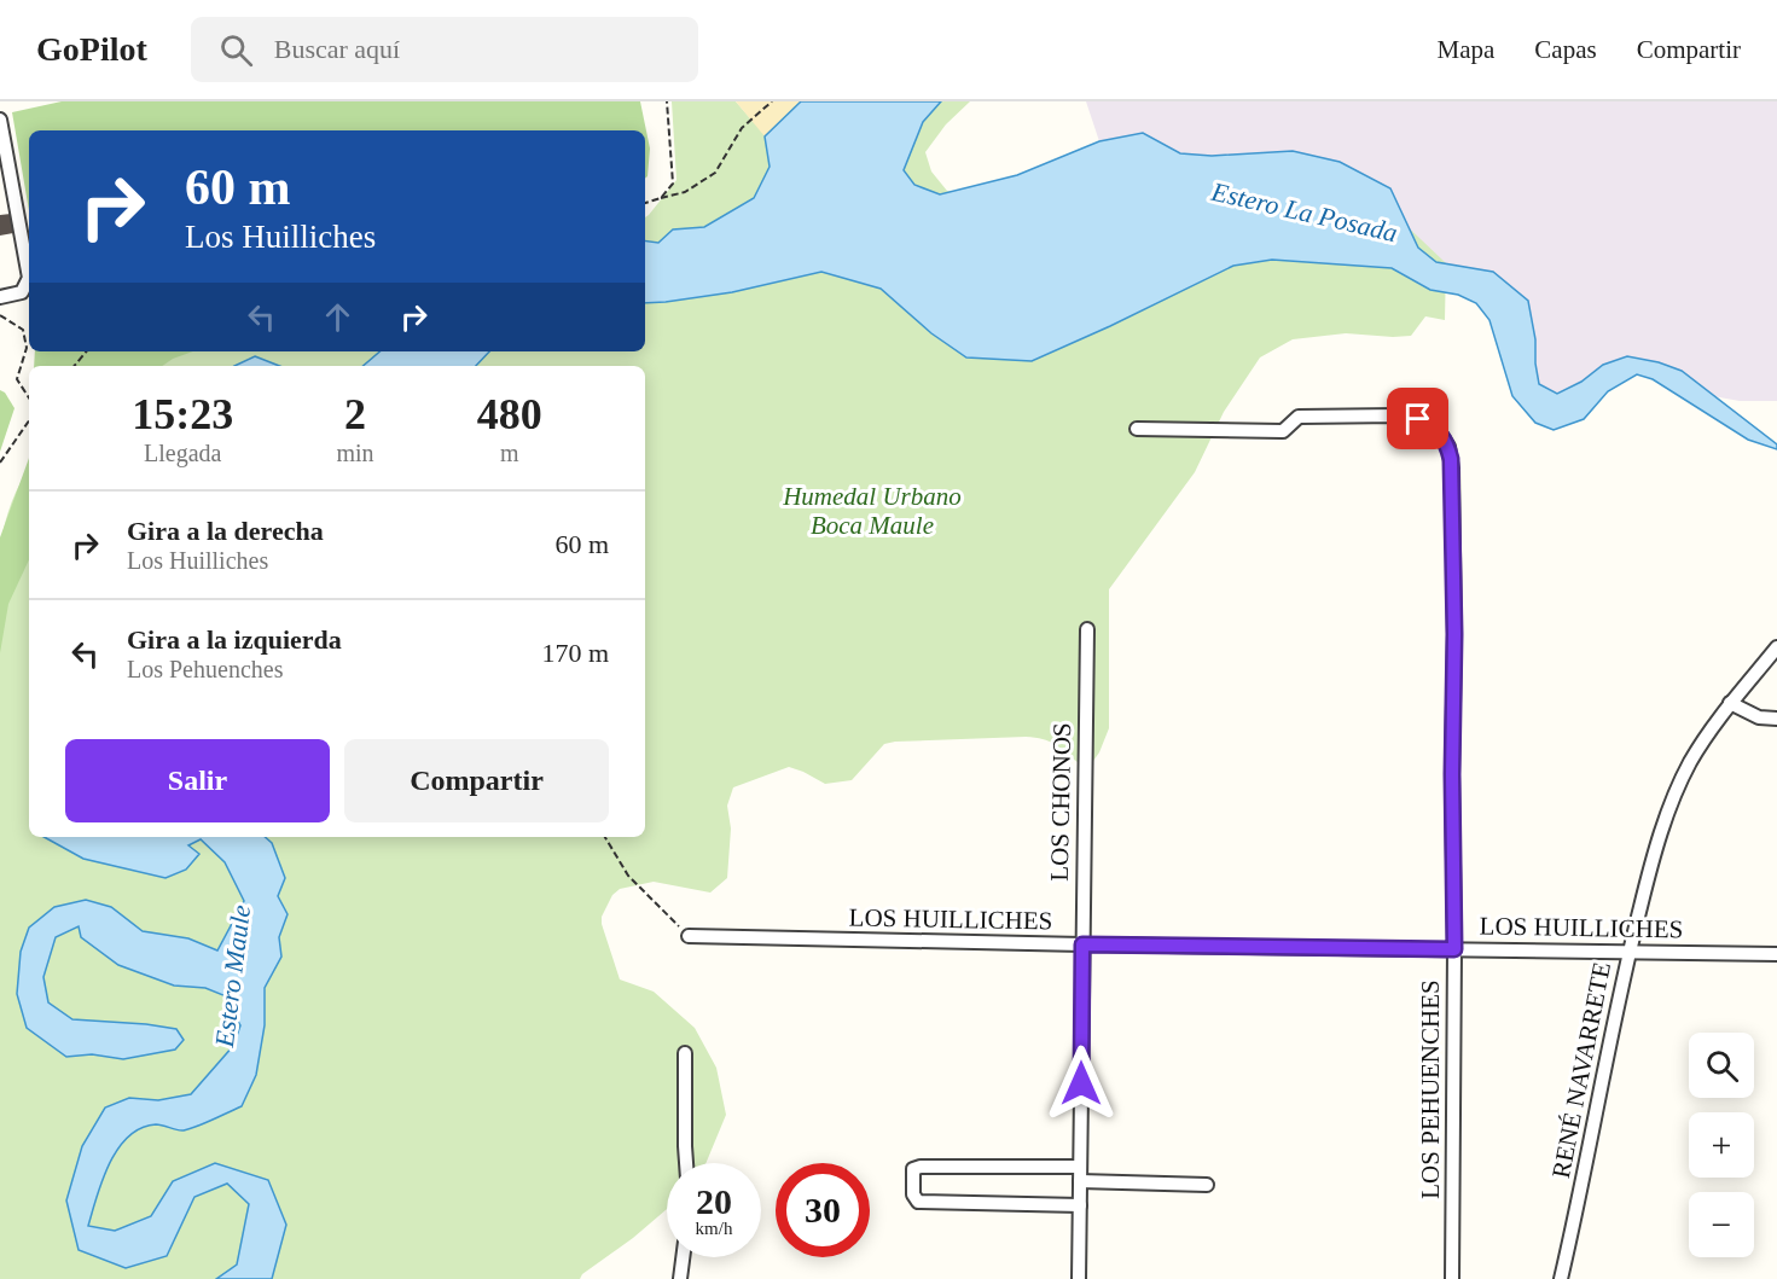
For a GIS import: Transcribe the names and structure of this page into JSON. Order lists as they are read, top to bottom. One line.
{"streets":{"street":["LOS CHONOS","LOS HUILLICHES","RENÉ NAVARRETE","LOS PEHUENCHES"]},"crossings":[["LOS CHONOS","LOS HUILLICHES"],["LOS HUILLICHES","RENÉ NAVARRETE"],["LOS HUILLICHES","LOS PEHUENCHES"]],"water":["Estero La Posada","Estero Maule"],"parks":["Humedal Urbano Boca Maule"],"page":{"header":"GoPilot","search":"Buscar aquí","nav":["Mapa","Capas","Compartir"],"turn":["60 m","Los Huilliches"],"eta":["15:23","Llegada","2","min","480","m"],"list":[{"name":"Gira a la derecha","note":"Los Huilliches","value":"60 m"},{"name":"Gira a la izquierda","note":"Los Pehuenches","value":"170 m"}],"buttons":["Salir","Compartir"],"map_buttons":["+","−"],"speed":"20 km/h","limit":"30"}}
